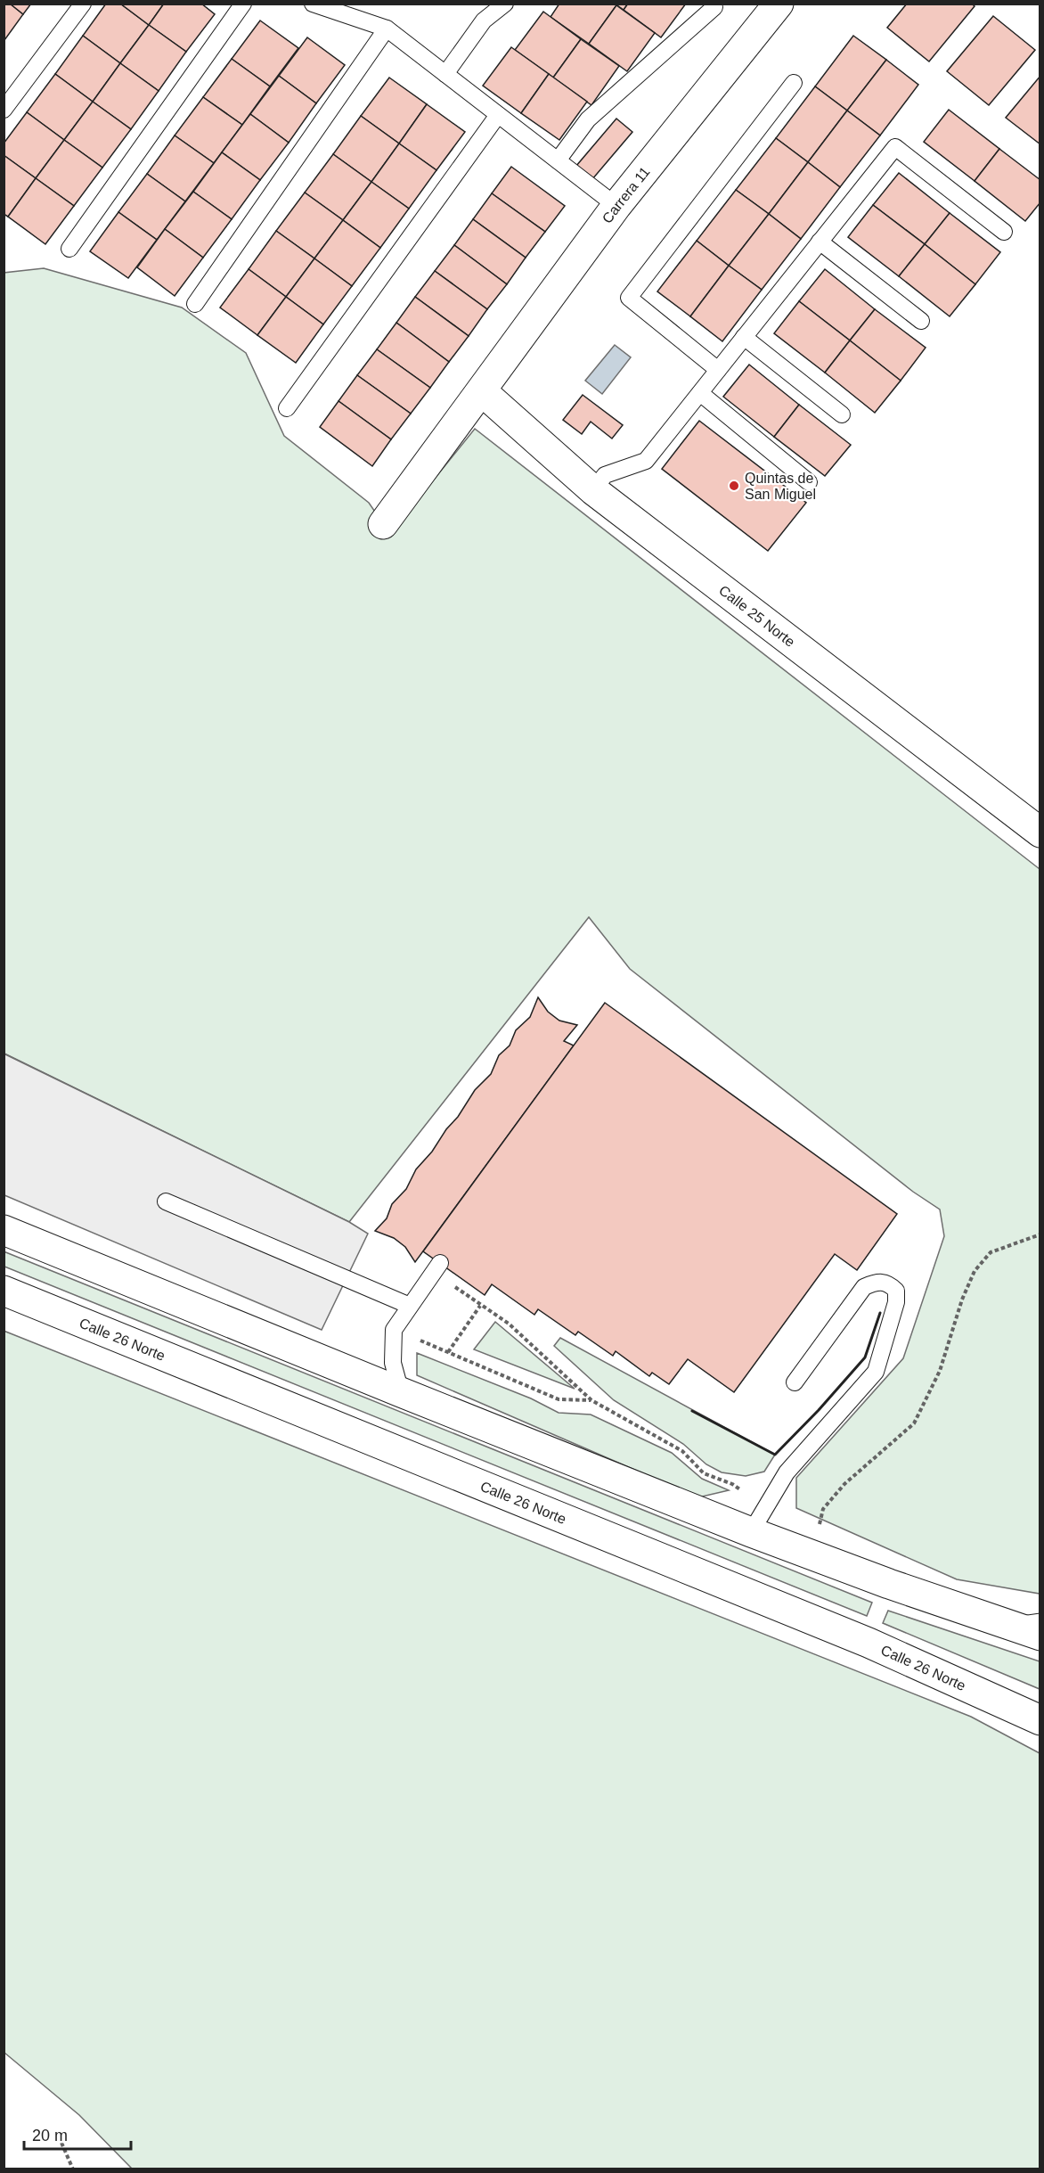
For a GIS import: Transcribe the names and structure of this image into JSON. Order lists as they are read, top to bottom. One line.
{"streets":{"street":["Carrera 11","Calle 25 Norte","Calle 26 Norte"]},"crossings":[["Carrera 11","Calle 25 Norte"]],"places":["Quintas de San Miguel"],"scale_bar":"20 m"}
